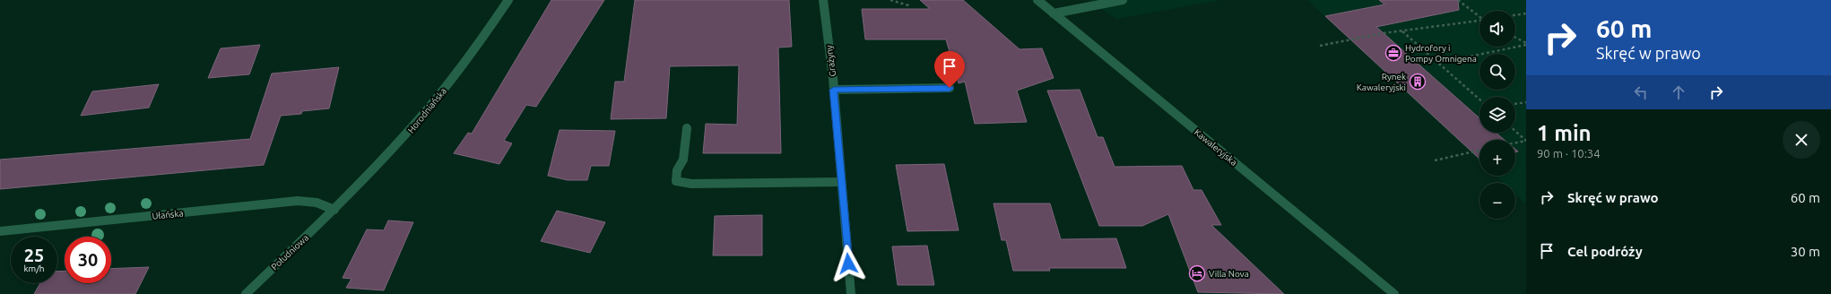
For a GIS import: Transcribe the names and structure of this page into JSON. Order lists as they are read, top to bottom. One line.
{"streets":{"street":["Grażyny","Horodniańska","Kawaleryjska","Ułańska","Południowa"]},"crossings":[["Horodniańska","Ułańska"],["Horodniańska","Południowa"],["Ułańska","Południowa"]],"places":{"office":["Hydrofory i Pompy Omnigena"],"building":["Rynek Kawaleryjski"],"hotel":["Villa Nova"]},"page":{"turn":["60 m","Skręć w prawo"],"map_buttons":["+","−"],"heading":["1 min","90 m · 10:34"],"list":[{"name":"Skręć w prawo","value":"60 m"},{"name":"Cel podróży","value":"30 m"}],"speed":"25 km/h","limit":"30"}}
